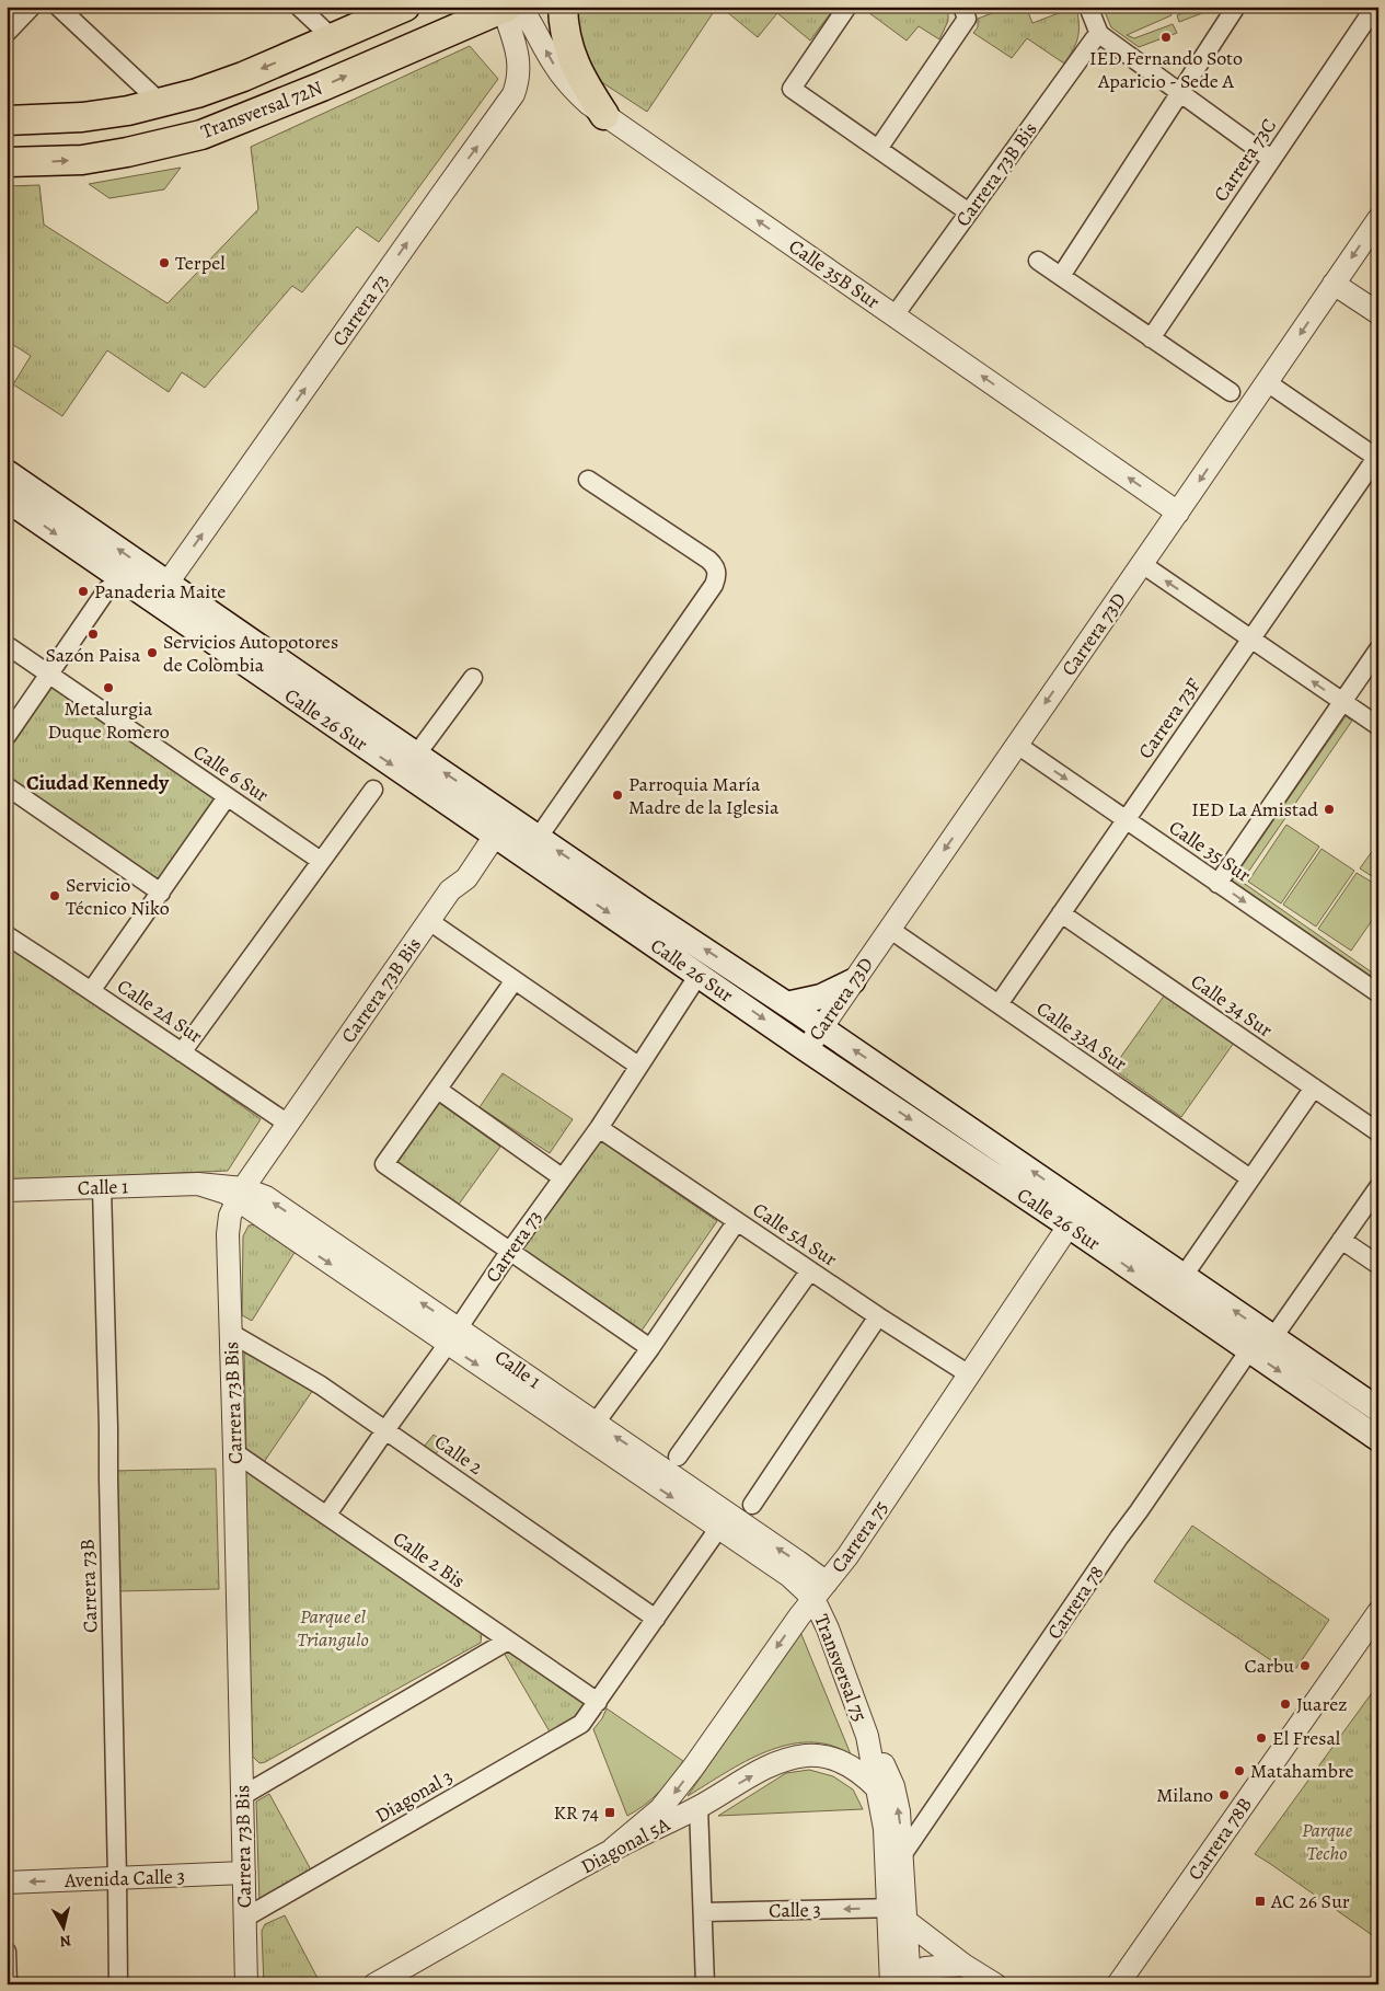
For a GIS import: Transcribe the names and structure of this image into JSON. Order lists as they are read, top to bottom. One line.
{"streets":{"main road":["Transversal 72N","Calle 26 Sur"],"street":["Carrera 73C","Carrera 73B Bis","Calle 35B Sur","Carrera 73","Carrera 73D","Carrera 73F","Calle 6 Sur","Calle 35 Sur","Calle 34 Sur","Calle 2A Sur","Calle 33A Sur","Calle 1","Calle 5A Sur","Calle 2","Carrera 75","Calle 2 Bis","Carrera 73B","Carrera 78","Transversal 75","Diagonal 3","Carrera 78B","Diagonal 5A","Avenida Calle 3","Calle 3"]},"crossings":[["Transversal 72N","Calle 35B Sur"],["Transversal 72N","Carrera 73"],["Carrera 73B Bis","Calle 35B Sur"],["Carrera 73B Bis","Calle 26 Sur"],["Carrera 73B Bis","Calle 2A Sur"],["Carrera 73B Bis","Calle 1"],["Carrera 73B Bis","Calle 2"],["Carrera 73B Bis","Calle 2 Bis"],["Carrera 73B Bis","Diagonal 3"],["Carrera 73B Bis","Avenida Calle 3"],["Calle 35B Sur","Carrera 73"],["Calle 35B Sur","Carrera 73D"],["Carrera 73","Calle 26 Sur"],["Carrera 73","Calle 1"],["Carrera 73","Calle 5A Sur"],["Carrera 73","Calle 2"],["Carrera 73","Calle 2 Bis"],["Carrera 73D","Calle 26 Sur"],["Carrera 73D","Calle 35 Sur"],["Carrera 73D","Calle 33A Sur"],["Carrera 73F","Calle 35 Sur"],["Carrera 73F","Calle 34 Sur"],["Carrera 73F","Calle 33A Sur"],["Calle 26 Sur","Carrera 75"],["Calle 26 Sur","Carrera 78"],["Calle 1","Carrera 75"],["Calle 1","Carrera 73B"],["Calle 1","Transversal 75"],["Calle 1","Diagonal 3"],["Calle 5A Sur","Carrera 75"],["Calle 2","Diagonal 3"],["Carrera 75","Transversal 75"],["Carrera 75","Diagonal 5A"],["Calle 2 Bis","Diagonal 3"],["Carrera 73B","Avenida Calle 3"],["Carrera 78","Transversal 75"],["Transversal 75","Diagonal 5A"],["Transversal 75","Calle 3"]],"one_way":["Carrera 73","Carrera 73D","Calle 35 Sur","Carrera 75","Avenida Calle 3","Calle 3"],"districts":["Ciudad Kennedy"],"parks":["Parque el Triangulo","Parque Techo"],"places":{"other":["IED Fernando Soto Aparicio - Sede A","Terpel","Panaderia Maite","Sazón Paisa","Servicios Autopotores de Colombia","Metalurgia Duque Romero","Parroquia María Madre de la Iglesia","IED La Amistad","Servicio Técnico Niko","Carbu","Juarez","El Fresal","Matahambre","Milano"],"transit":["KR 74","AC 26 Sur"]},"north":"bottom"}
